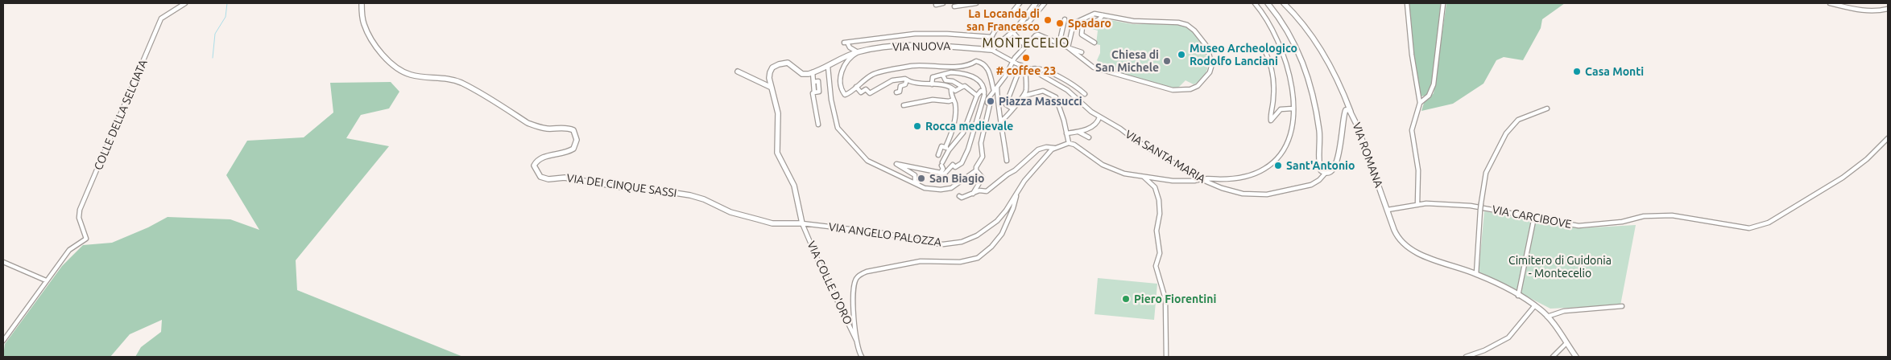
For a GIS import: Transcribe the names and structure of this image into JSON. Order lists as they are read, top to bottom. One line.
{"streets":{"street":["VIA NUOVA","COLLE DELLA SELCIATA","VIA ROMANA","VIA SANTA MARIA","VIA DEI CINQUE SASSI","VIA CARCIBOVE","VIA ANGELO PALOZZA","VIA COLLE D'ORO"]},"crossings":[["VIA NUOVA","VIA SANTA MARIA"],["VIA ROMANA","VIA SANTA MARIA"],["VIA ROMANA","VIA CARCIBOVE"],["VIA DEI CINQUE SASSI","VIA ANGELO PALOZZA"],["VIA DEI CINQUE SASSI","VIA COLLE D'ORO"],["VIA ANGELO PALOZZA","VIA COLLE D'ORO"]],"districts":["MONTECELIO"],"parks":["Cimitero di Guidonia - Montecelio"],"places":["La Locanda di san Francesco","Spadaro","Museo Archeologico Rodolfo Lanciani","# coffee 23","Chiesa di San Michele","Casa Monti","Piazza Massucci","Rocca medievale","Sant'Antonio","San Biagio","Piero Fiorentini"]}
